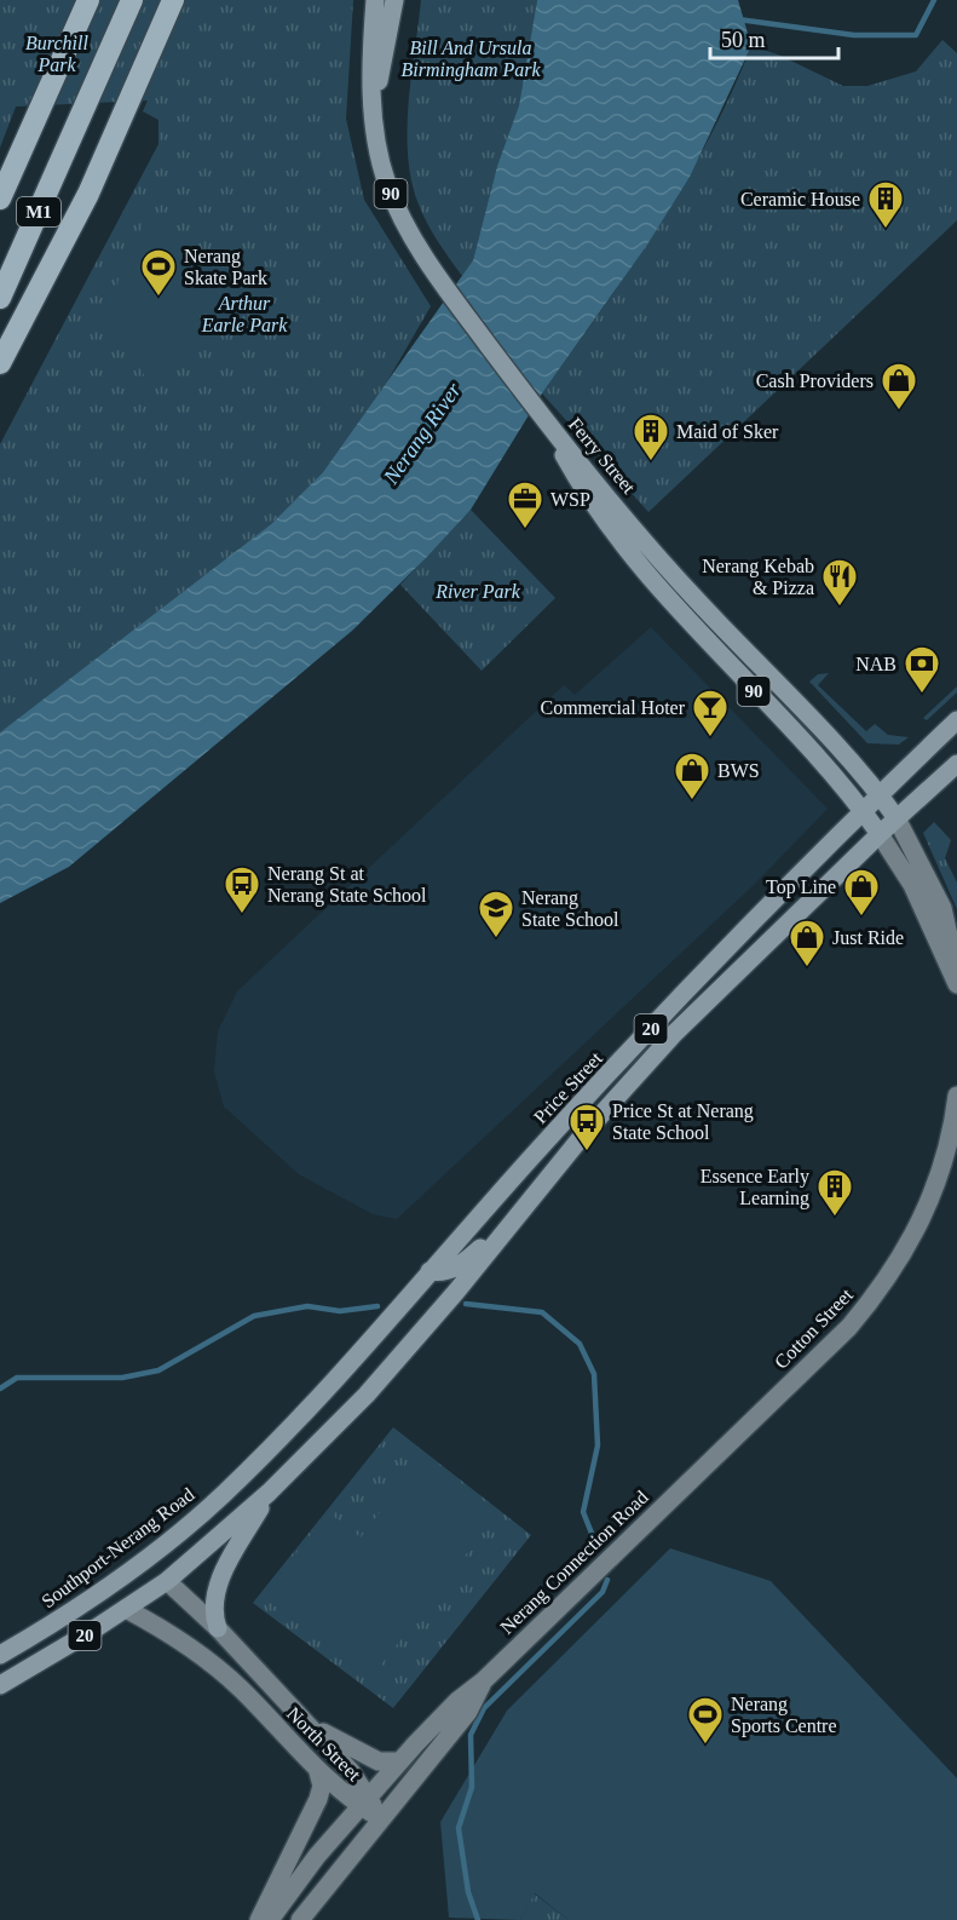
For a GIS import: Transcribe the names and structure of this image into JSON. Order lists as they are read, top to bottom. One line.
{"streets":{"highway":["M1"],"main road":["90","Ferry Street","20","Price Street","Cotton Street","Southport-Nerang Road","Nerang Connection Road","North Street"]},"crossings":[["90","Ferry Street"],["Ferry Street","20"],["Ferry Street","Price Street"],["20","North Street"],["Price Street","Southport-Nerang Road"],["Cotton Street","Nerang Connection Road"],["Nerang Connection Road","North Street"]],"water":["Nerang River"],"parks":["Burchill Park","Bill And Ursula Birmingham Park","Arthur Earle Park","River Park"],"places":{"building":["Ceramic House","Maid of Sker","Essence Early Learning"],"sports":["Nerang Skate Park","Nerang Sports Centre"],"shop":["Cash Providers","BWS","Top Line","Just Ride"],"office":["WSP"],"restaurant":["Nerang Kebab & Pizza"],"bank":["NAB"],"bar":["Commercial Hoter"],"bus stop":["Nerang St at Nerang State School","Price St at Nerang State School"],"school or university":["Nerang State School"]},"scale_bar":"50 m"}
